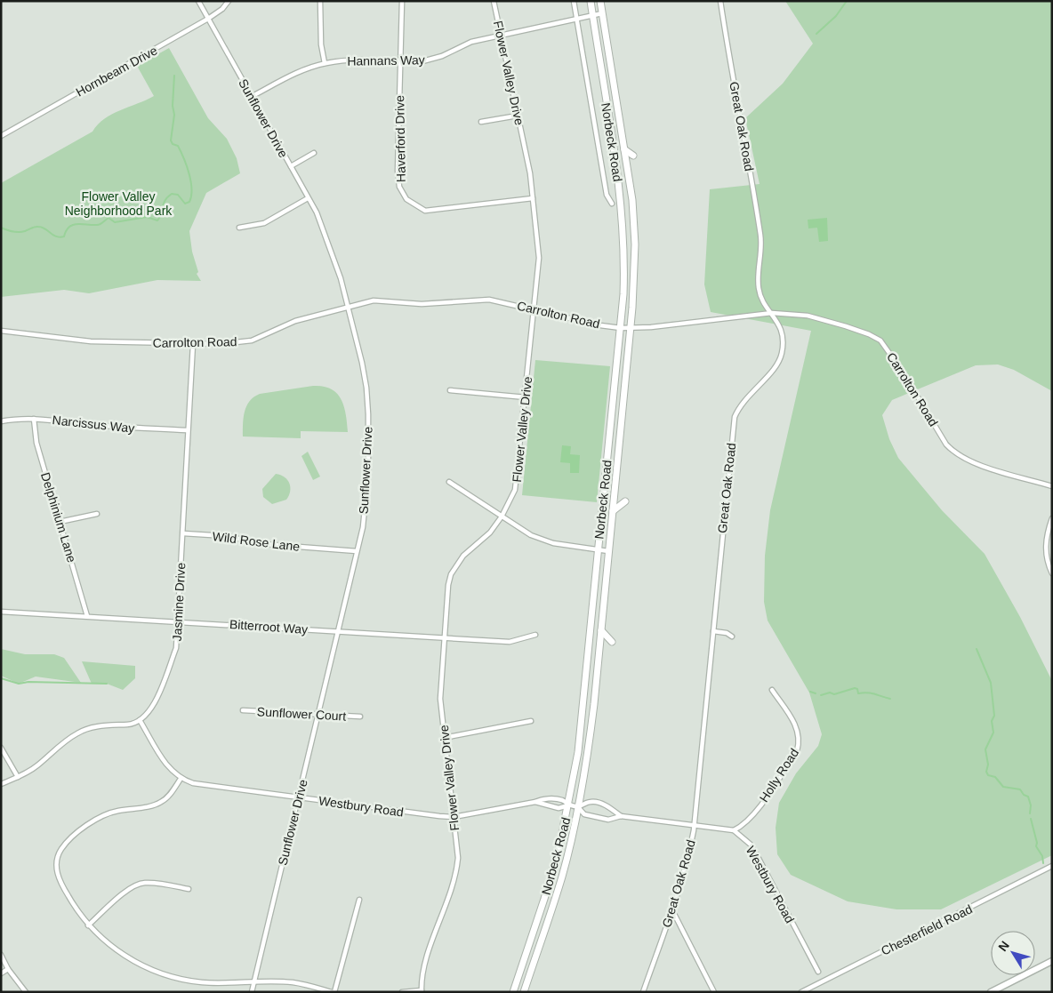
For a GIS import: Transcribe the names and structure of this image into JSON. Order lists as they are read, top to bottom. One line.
{"streets":{"main road":["Norbeck Road"],"street":["Hannans Way","Hornbeam Drive","Flower Valley Drive","Sunflower Drive","Great Oak Road","Haverford Drive","Carrolton Road","Narcissus Way","Delphinium Lane","Wild Rose Lane","Jasmine Drive","Bitterroot Way","Sunflower Court","Holly Road","Westbury Road","Chesterfield Road"]},"crossings":[["Hannans Way","Flower Valley Drive"],["Hannans Way","Sunflower Drive"],["Hannans Way","Haverford Drive"],["Hannans Way","Norbeck Road"],["Hornbeam Drive","Sunflower Drive"],["Flower Valley Drive","Haverford Drive"],["Flower Valley Drive","Carrolton Road"],["Flower Valley Drive","Bitterroot Way"],["Flower Valley Drive","Westbury Road"],["Sunflower Drive","Carrolton Road"],["Sunflower Drive","Wild Rose Lane"],["Sunflower Drive","Bitterroot Way"],["Sunflower Drive","Sunflower Court"],["Sunflower Drive","Westbury Road"],["Great Oak Road","Carrolton Road"],["Great Oak Road","Westbury Road"],["Norbeck Road","Carrolton Road"],["Norbeck Road","Westbury Road"],["Carrolton Road","Jasmine Drive"],["Narcissus Way","Delphinium Lane"],["Narcissus Way","Jasmine Drive"],["Delphinium Lane","Bitterroot Way"],["Wild Rose Lane","Jasmine Drive"],["Jasmine Drive","Bitterroot Way"],["Holly Road","Westbury Road"]],"parks":["Flower Valley Neighborhood Park"],"north":"top left"}
